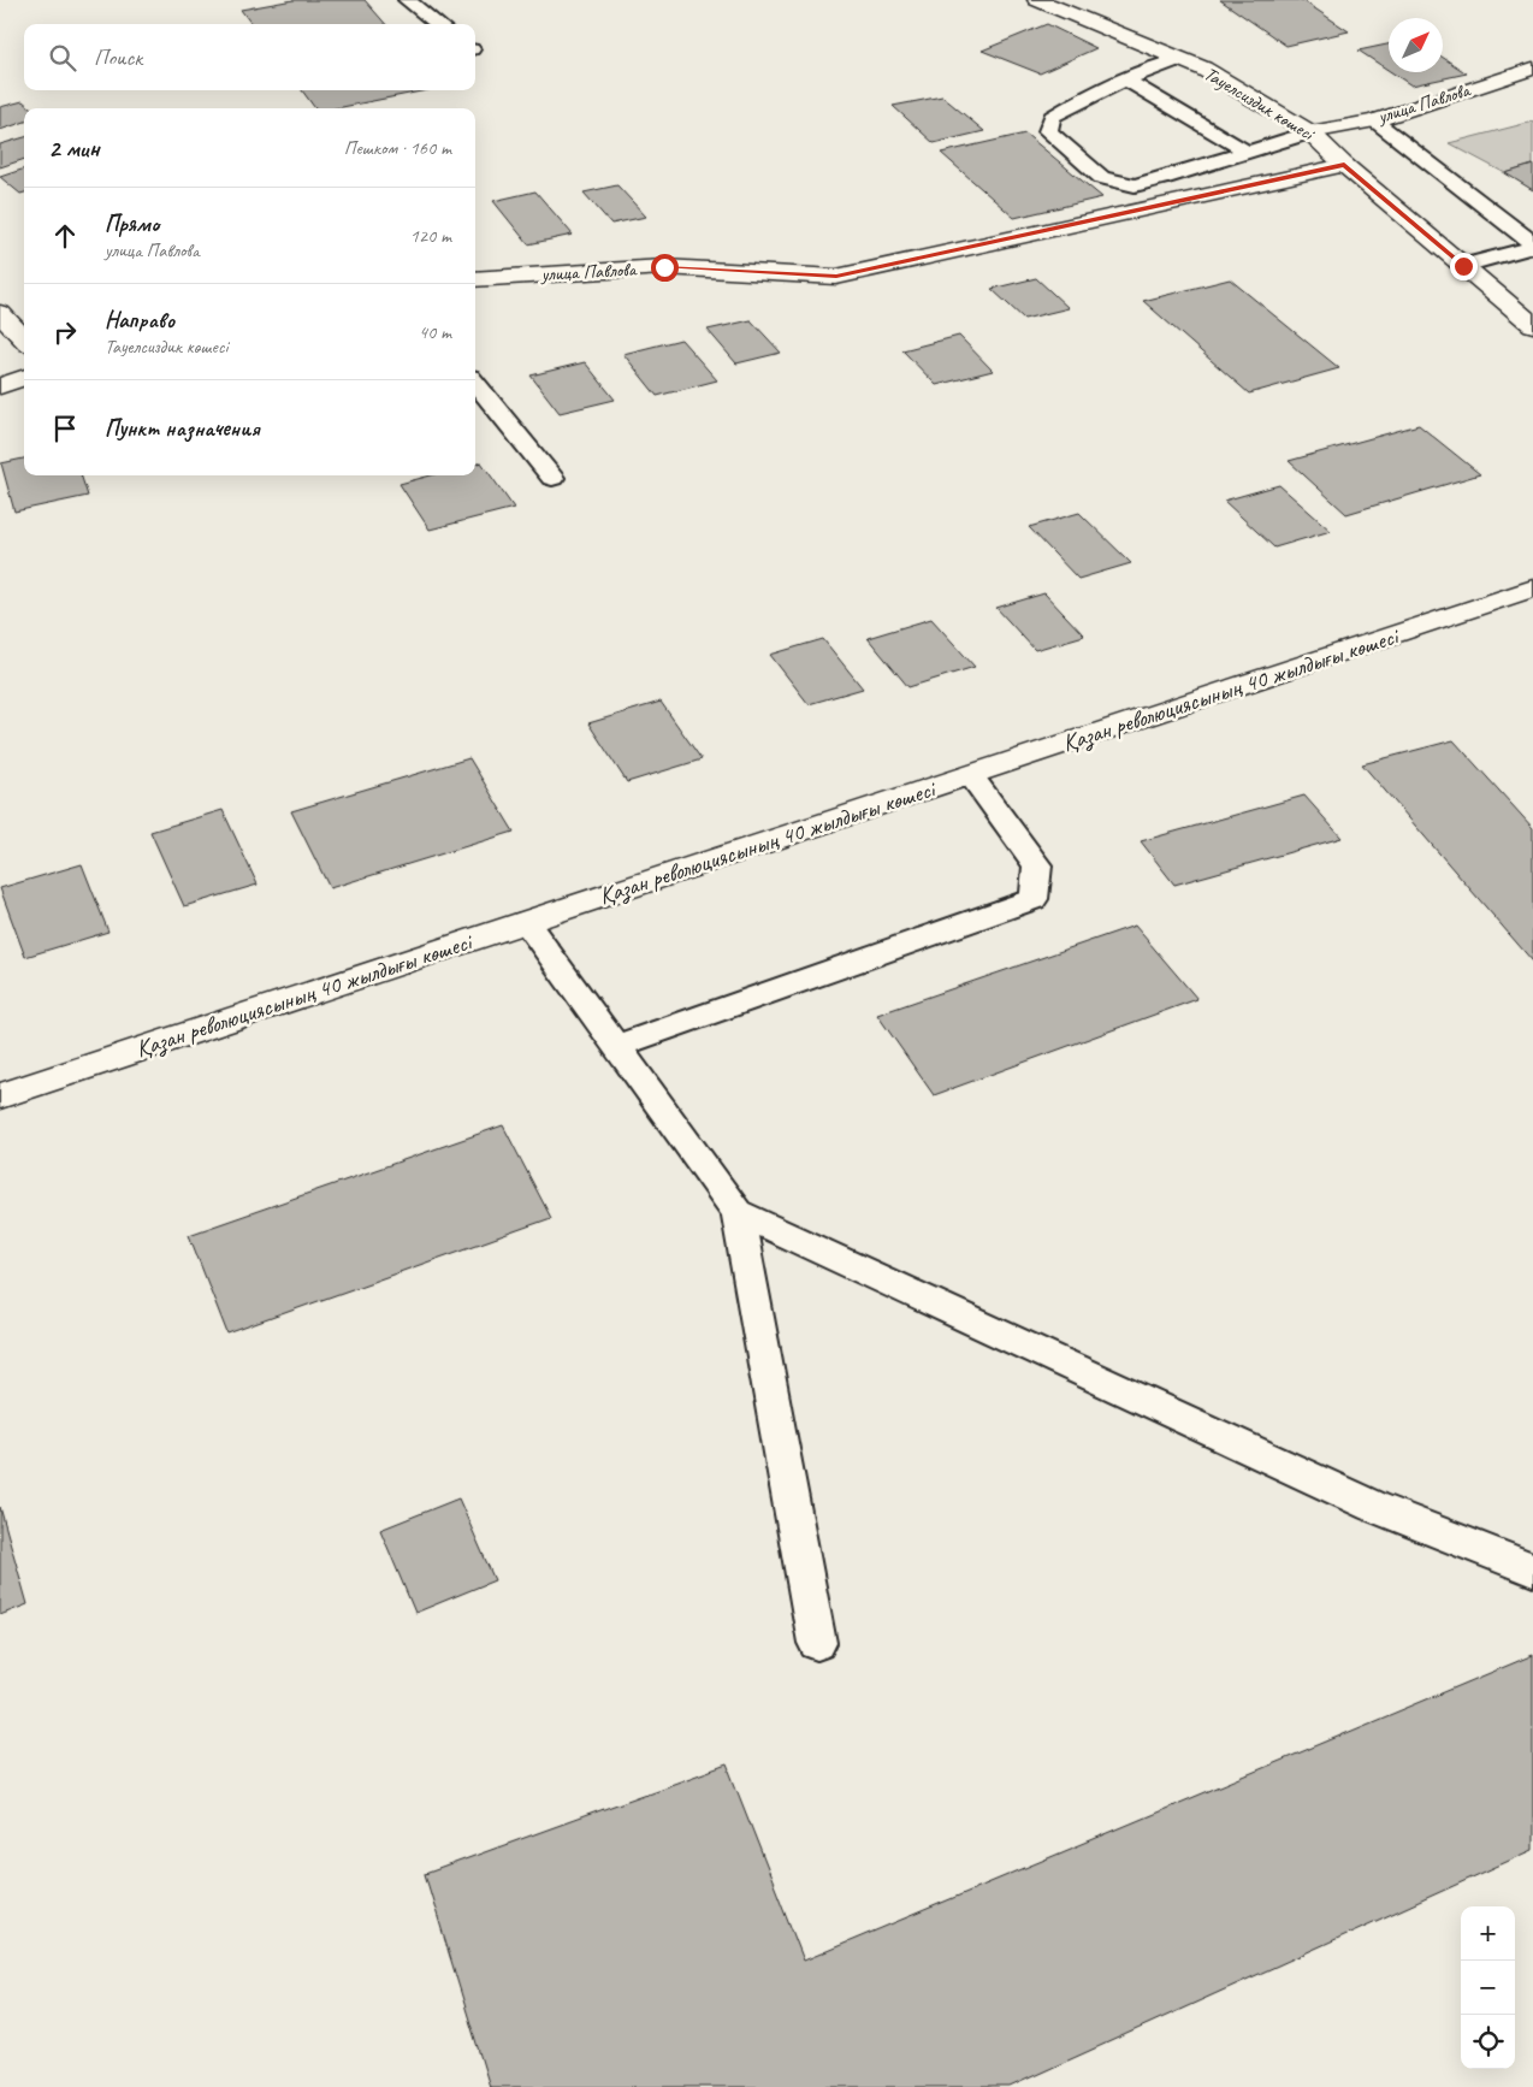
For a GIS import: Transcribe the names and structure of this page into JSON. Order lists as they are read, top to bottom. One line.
{"streets":{"street":["Тауелсиздик көшесі","улица Павлова","Қазан революциясының 40 жылдығы көшесі"]},"crossings":[["Тауелсиздик көшесі","улица Павлова"]],"north":"top right","page":{"search":"Поиск","heading":["2 мин","Пешком · 160 m"],"list":[["Прямо","улица Павлова","120 m"],["Направо","Тауелсиздик көшесі","40 m"],"Пункт назначения"],"map_buttons":["+","−"]}}
